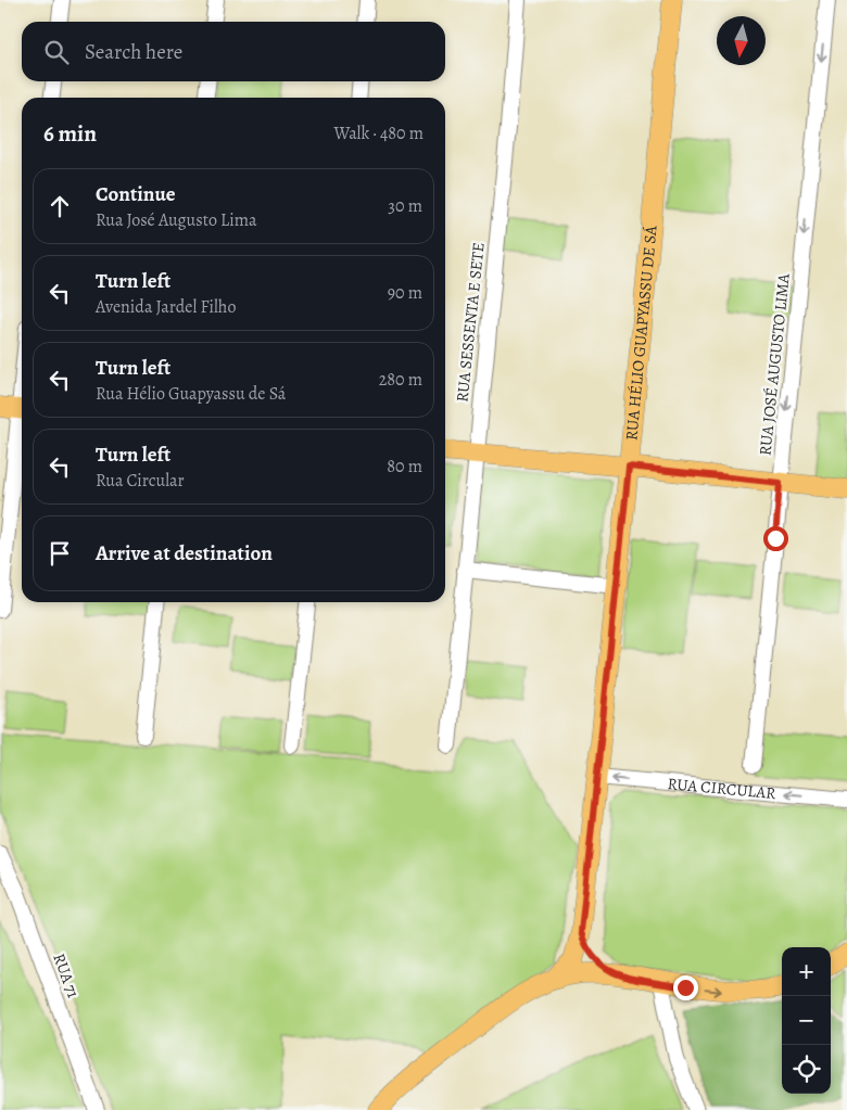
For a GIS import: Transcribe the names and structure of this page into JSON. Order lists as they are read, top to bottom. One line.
{"streets":{"main road":["RUA HÉLIO GUAPYASSU DE SÁ"],"street":["RUA SESSENTA E SETE","RUA JOSÉ AUGUSTO LIMA","RUA CIRCULAR","RUA 71"]},"crossings":[["RUA HÉLIO GUAPYASSU DE SÁ","RUA CIRCULAR"]],"one_way":["RUA JOSÉ AUGUSTO LIMA","RUA CIRCULAR"],"north":"bottom","page":{"search":"Search here","heading":["6 min","Walk · 480 m"],"list":[["Continue","Rua José Augusto Lima","30 m"],["Turn left","Avenida Jardel Filho","90 m"],["Turn left","Rua Hélio Guapyassu de Sá","280 m"],["Turn left","Rua Circular","80 m"],"Arrive at destination"],"map_buttons":["+","−"]}}
